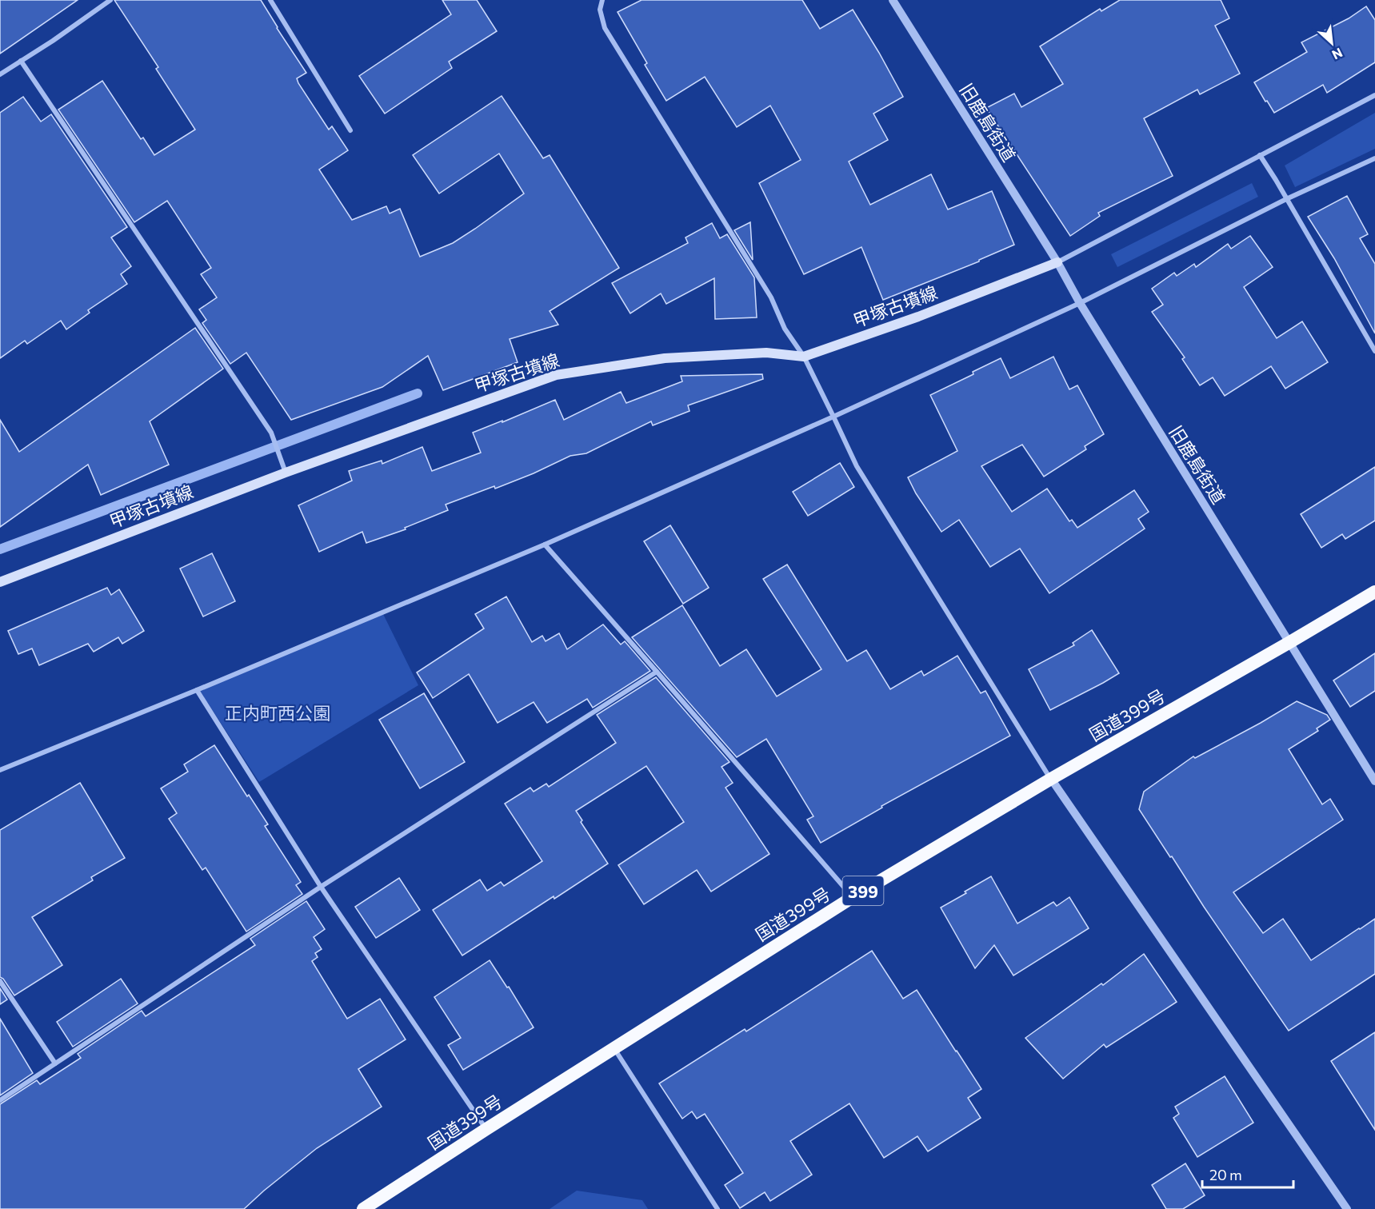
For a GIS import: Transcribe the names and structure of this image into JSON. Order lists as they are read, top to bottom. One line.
{"streets":{"highway":["国道399号","399"],"main road":["甲塚古墳線"],"street":["旧鹿島街道"]},"crossings":[["旧鹿島街道","甲塚古墳線"],["旧鹿島街道","国道399号"]],"parks":["正内町西公園"],"scale_bar":"20 m","north":"bottom right"}
